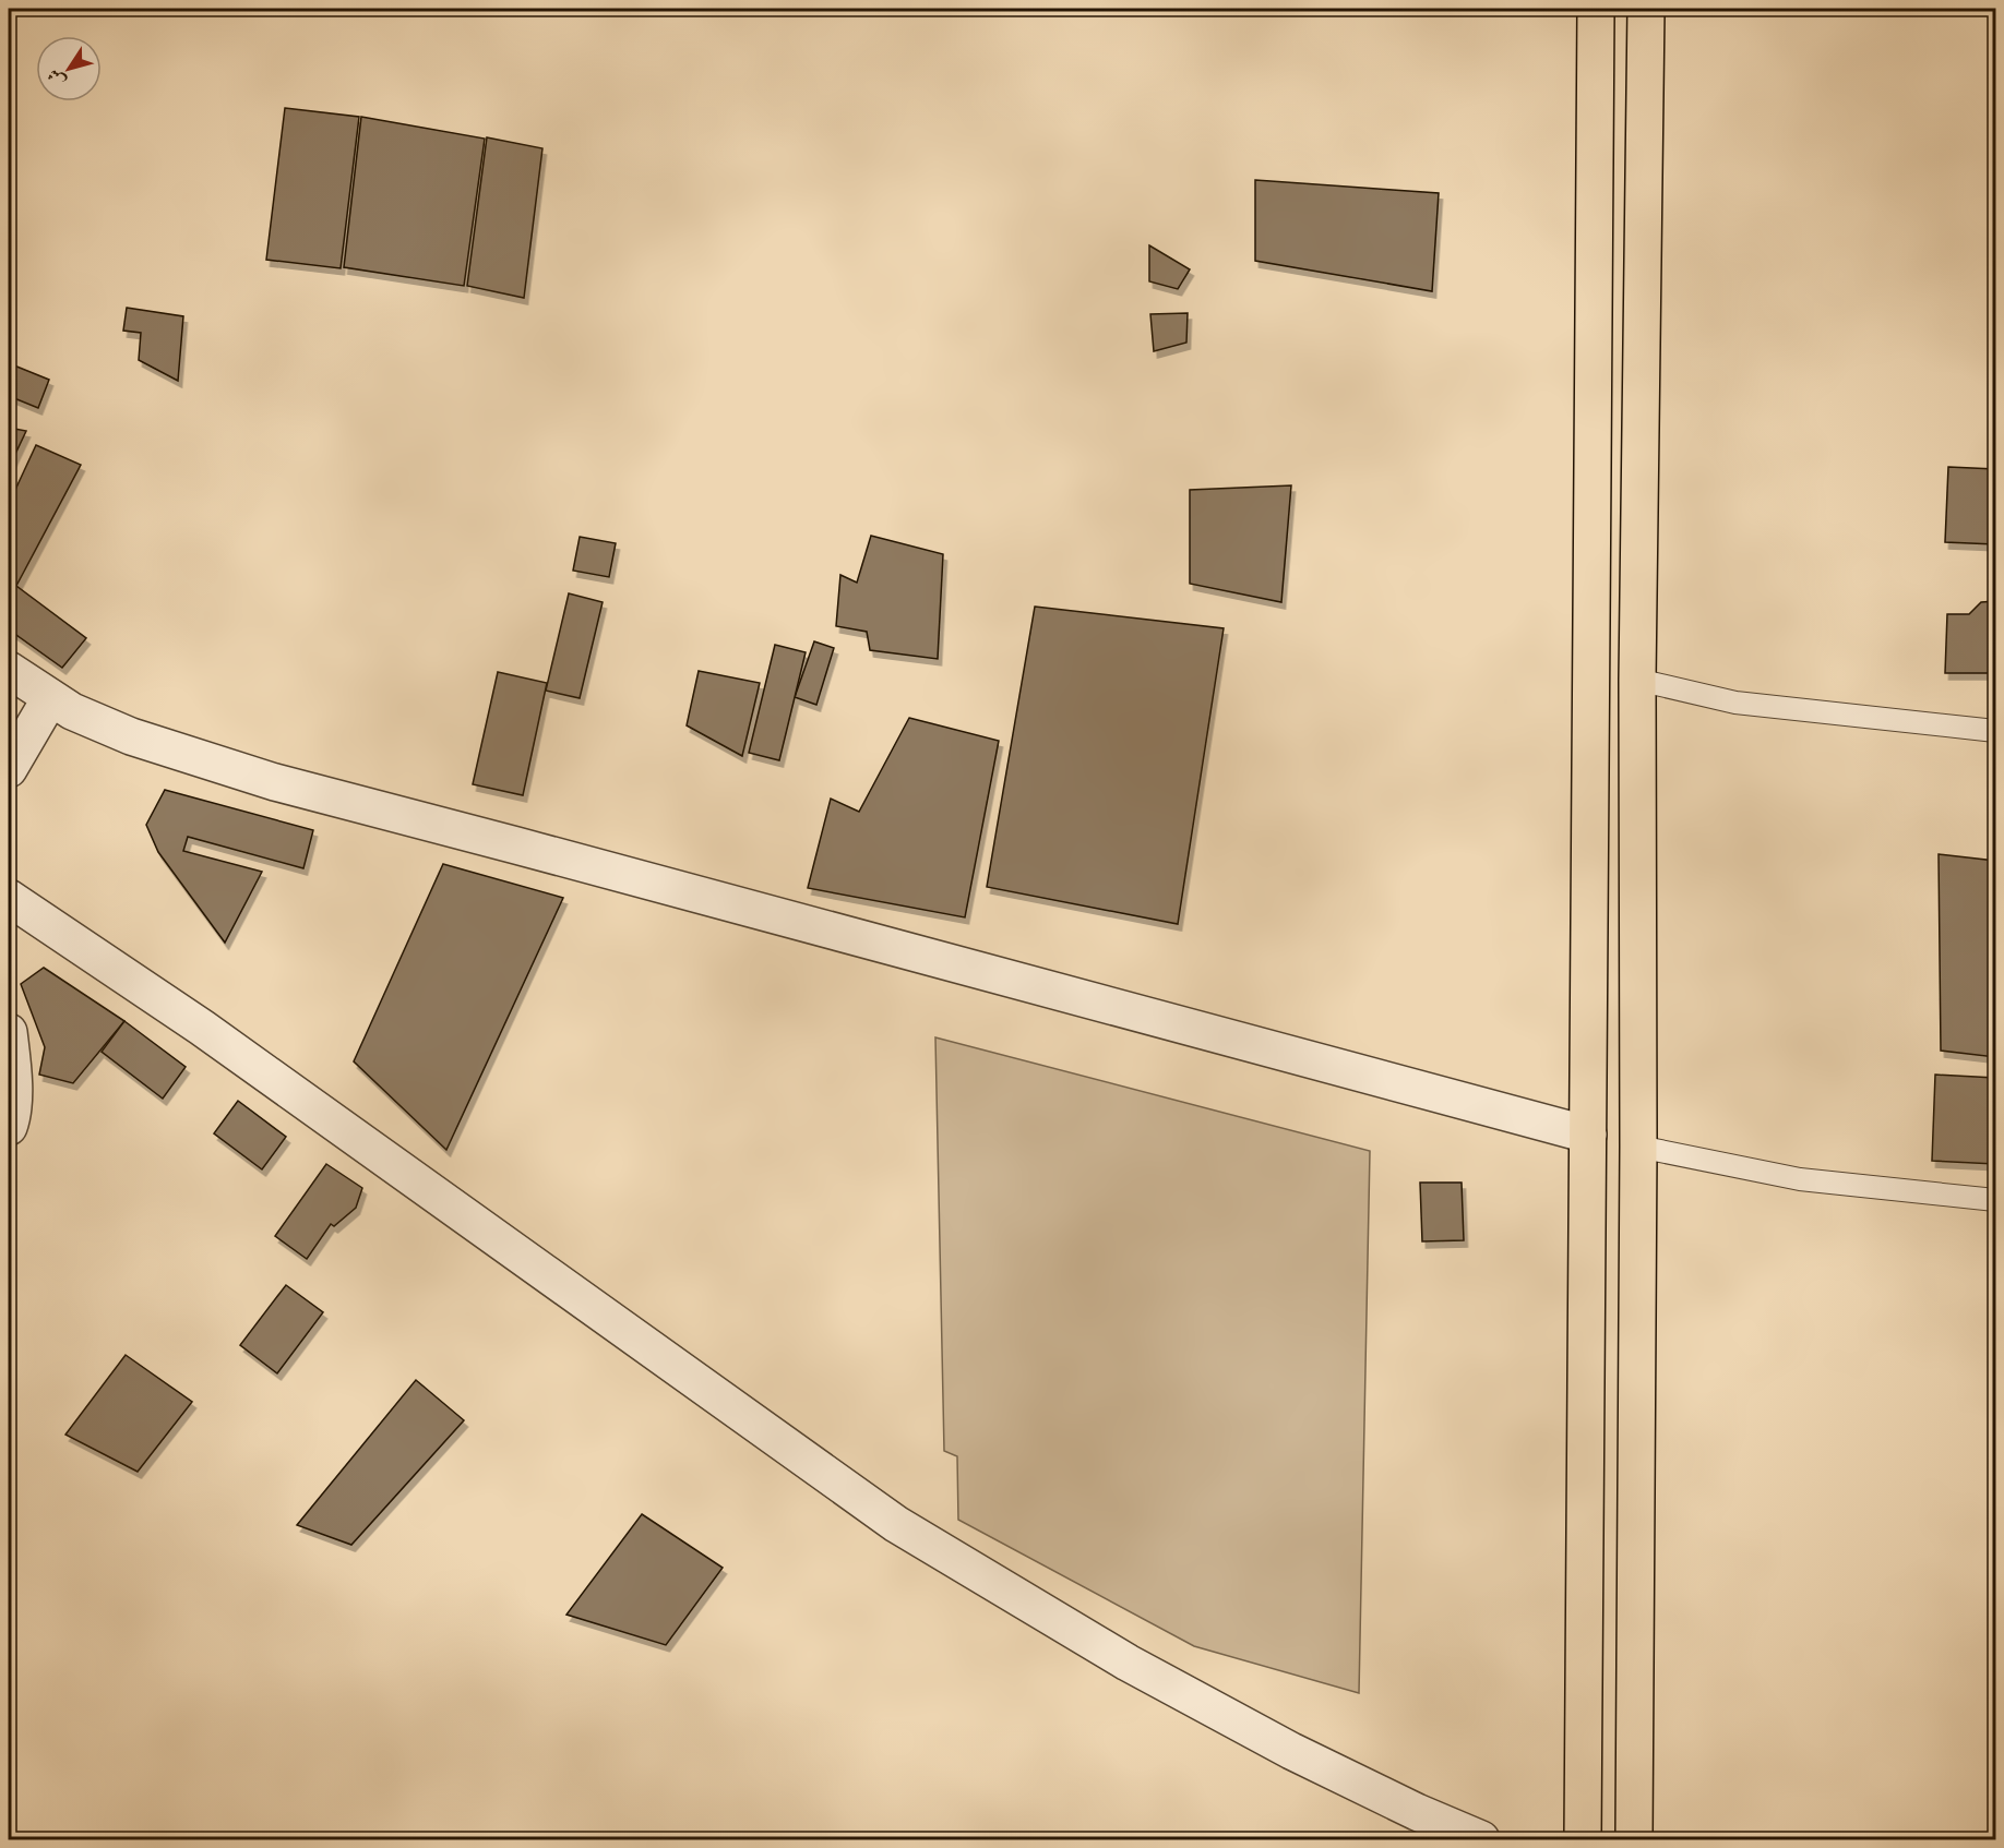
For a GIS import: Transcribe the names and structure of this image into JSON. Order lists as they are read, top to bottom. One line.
{"north":"bottom left"}
